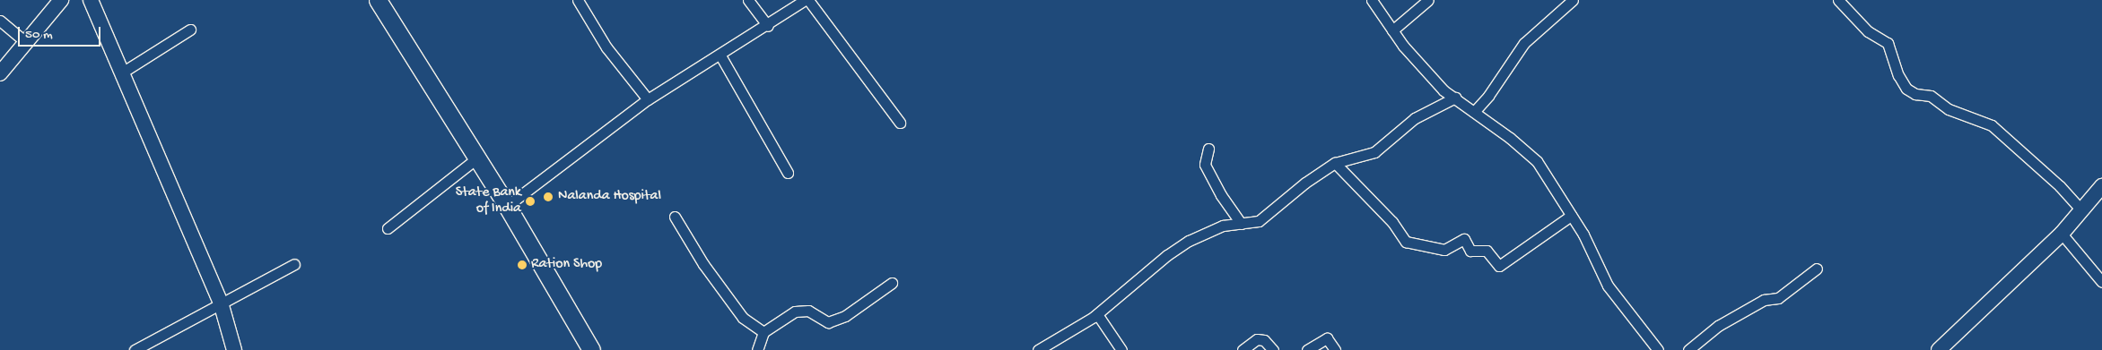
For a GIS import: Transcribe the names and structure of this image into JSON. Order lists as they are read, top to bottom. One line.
{"places":["Nalanda Hospital","State Bank of India","Ration Shop"],"scale_bar":"50 m"}
